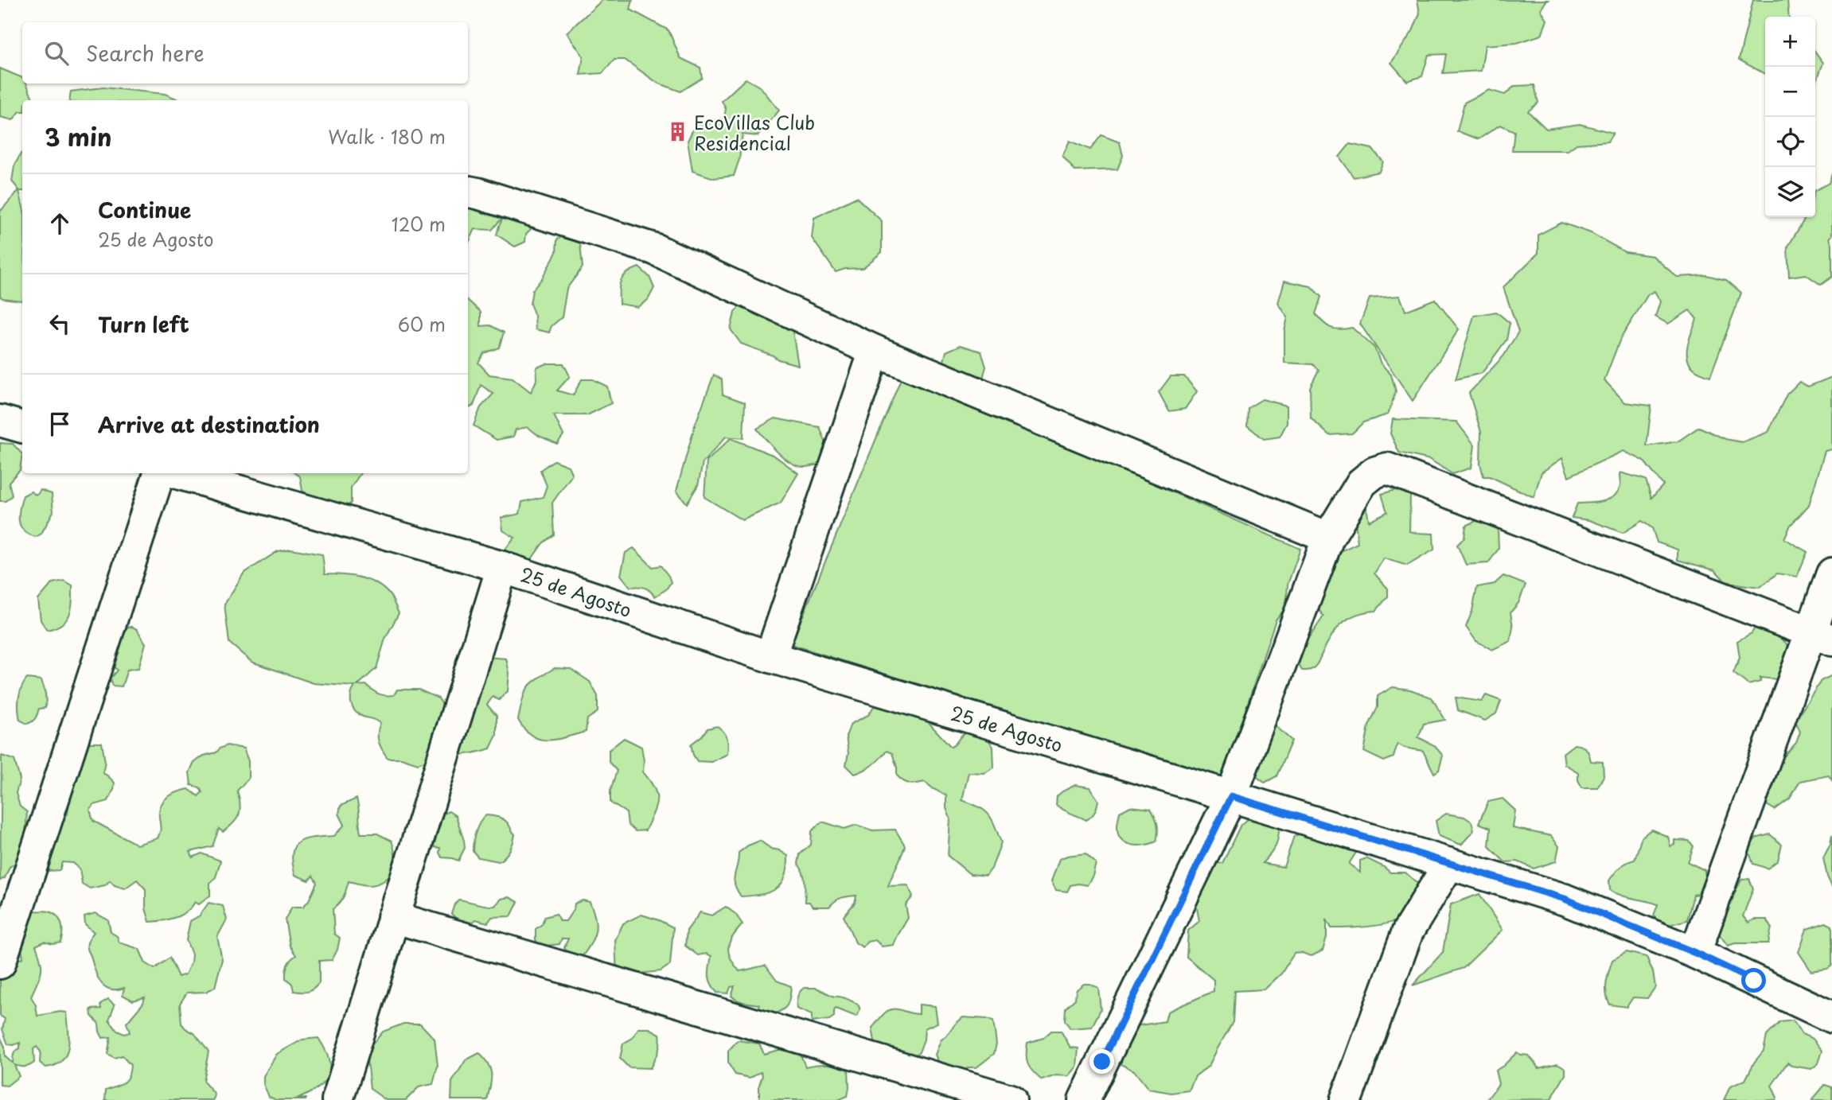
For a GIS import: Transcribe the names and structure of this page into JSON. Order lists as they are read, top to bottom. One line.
{"streets":{"street":["25 de Agosto"]},"places":{"building":["EcoVillas Club Residencial"]},"page":{"map_buttons":["+","−"],"search":"Search here","heading":["3 min","Walk · 180 m"],"list":[["Continue","25 de Agosto","120 m"],["Turn left","60 m"],"Arrive at destination"]}}
